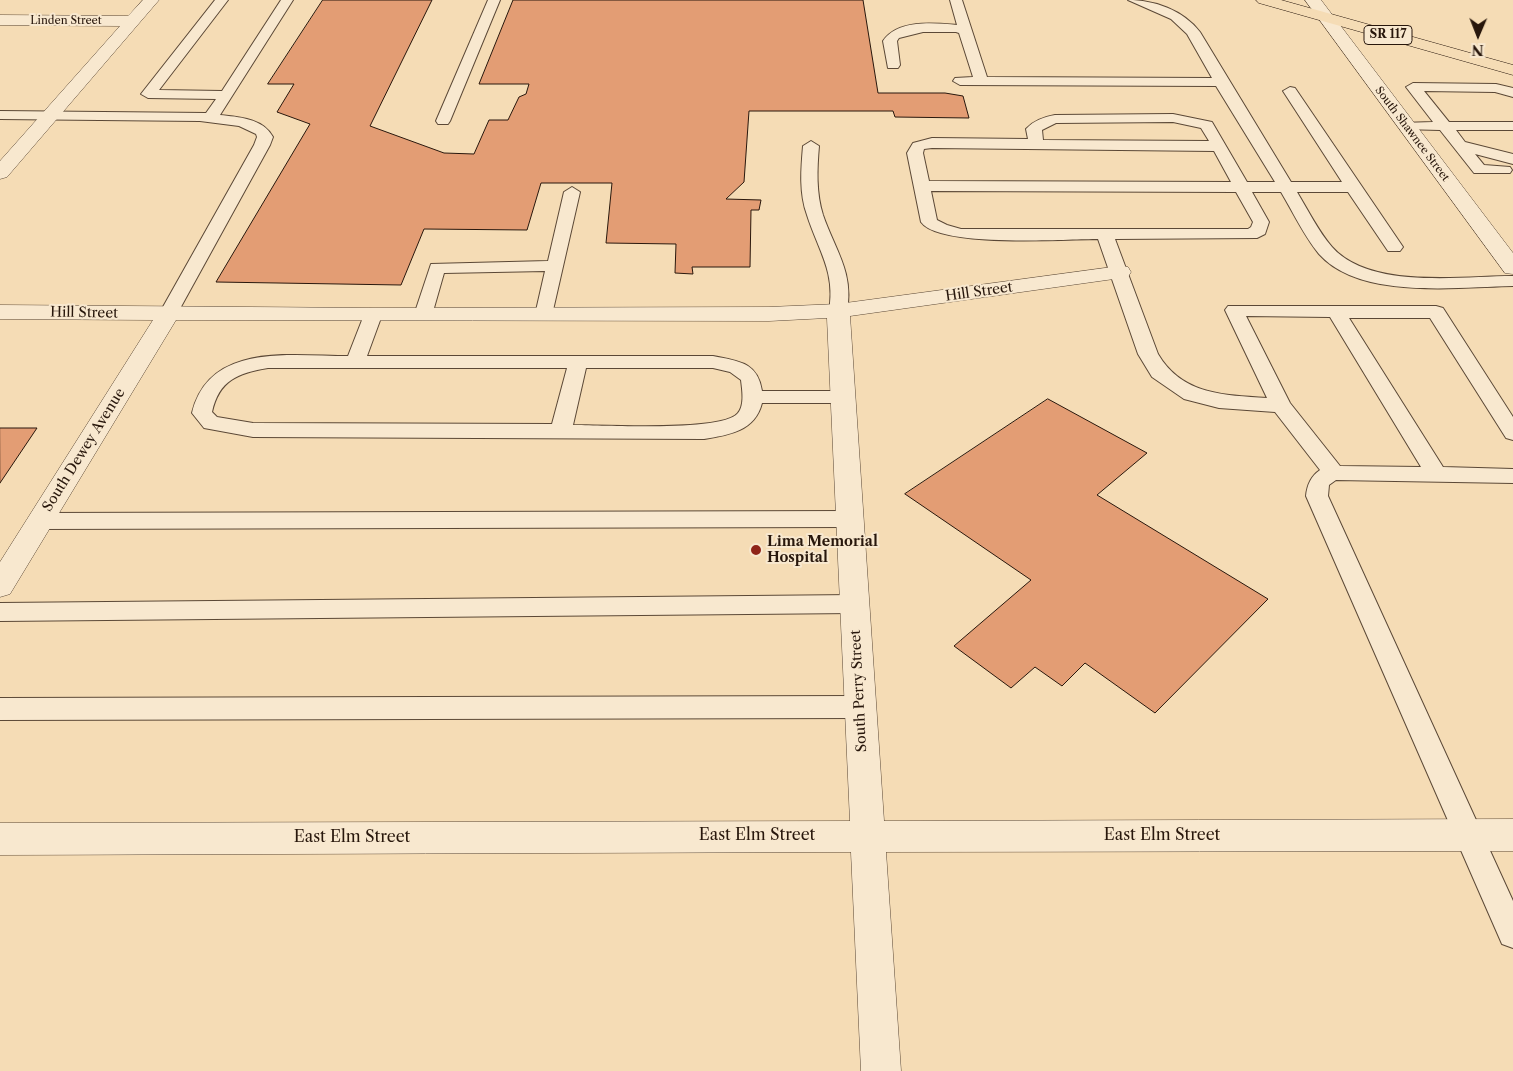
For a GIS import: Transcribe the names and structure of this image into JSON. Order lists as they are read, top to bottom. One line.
{"streets":{"main road":["SR 117"],"street":["Linden Street","South Shawnee Street","Hill Street","South Dewey Avenue","South Perry Street","East Elm Street"]},"crossings":[["SR 117","South Shawnee Street"],["Hill Street","South Dewey Avenue"],["Hill Street","South Perry Street"],["South Perry Street","East Elm Street"]],"places":["Lima Memorial Hospital"],"north":"bottom"}
